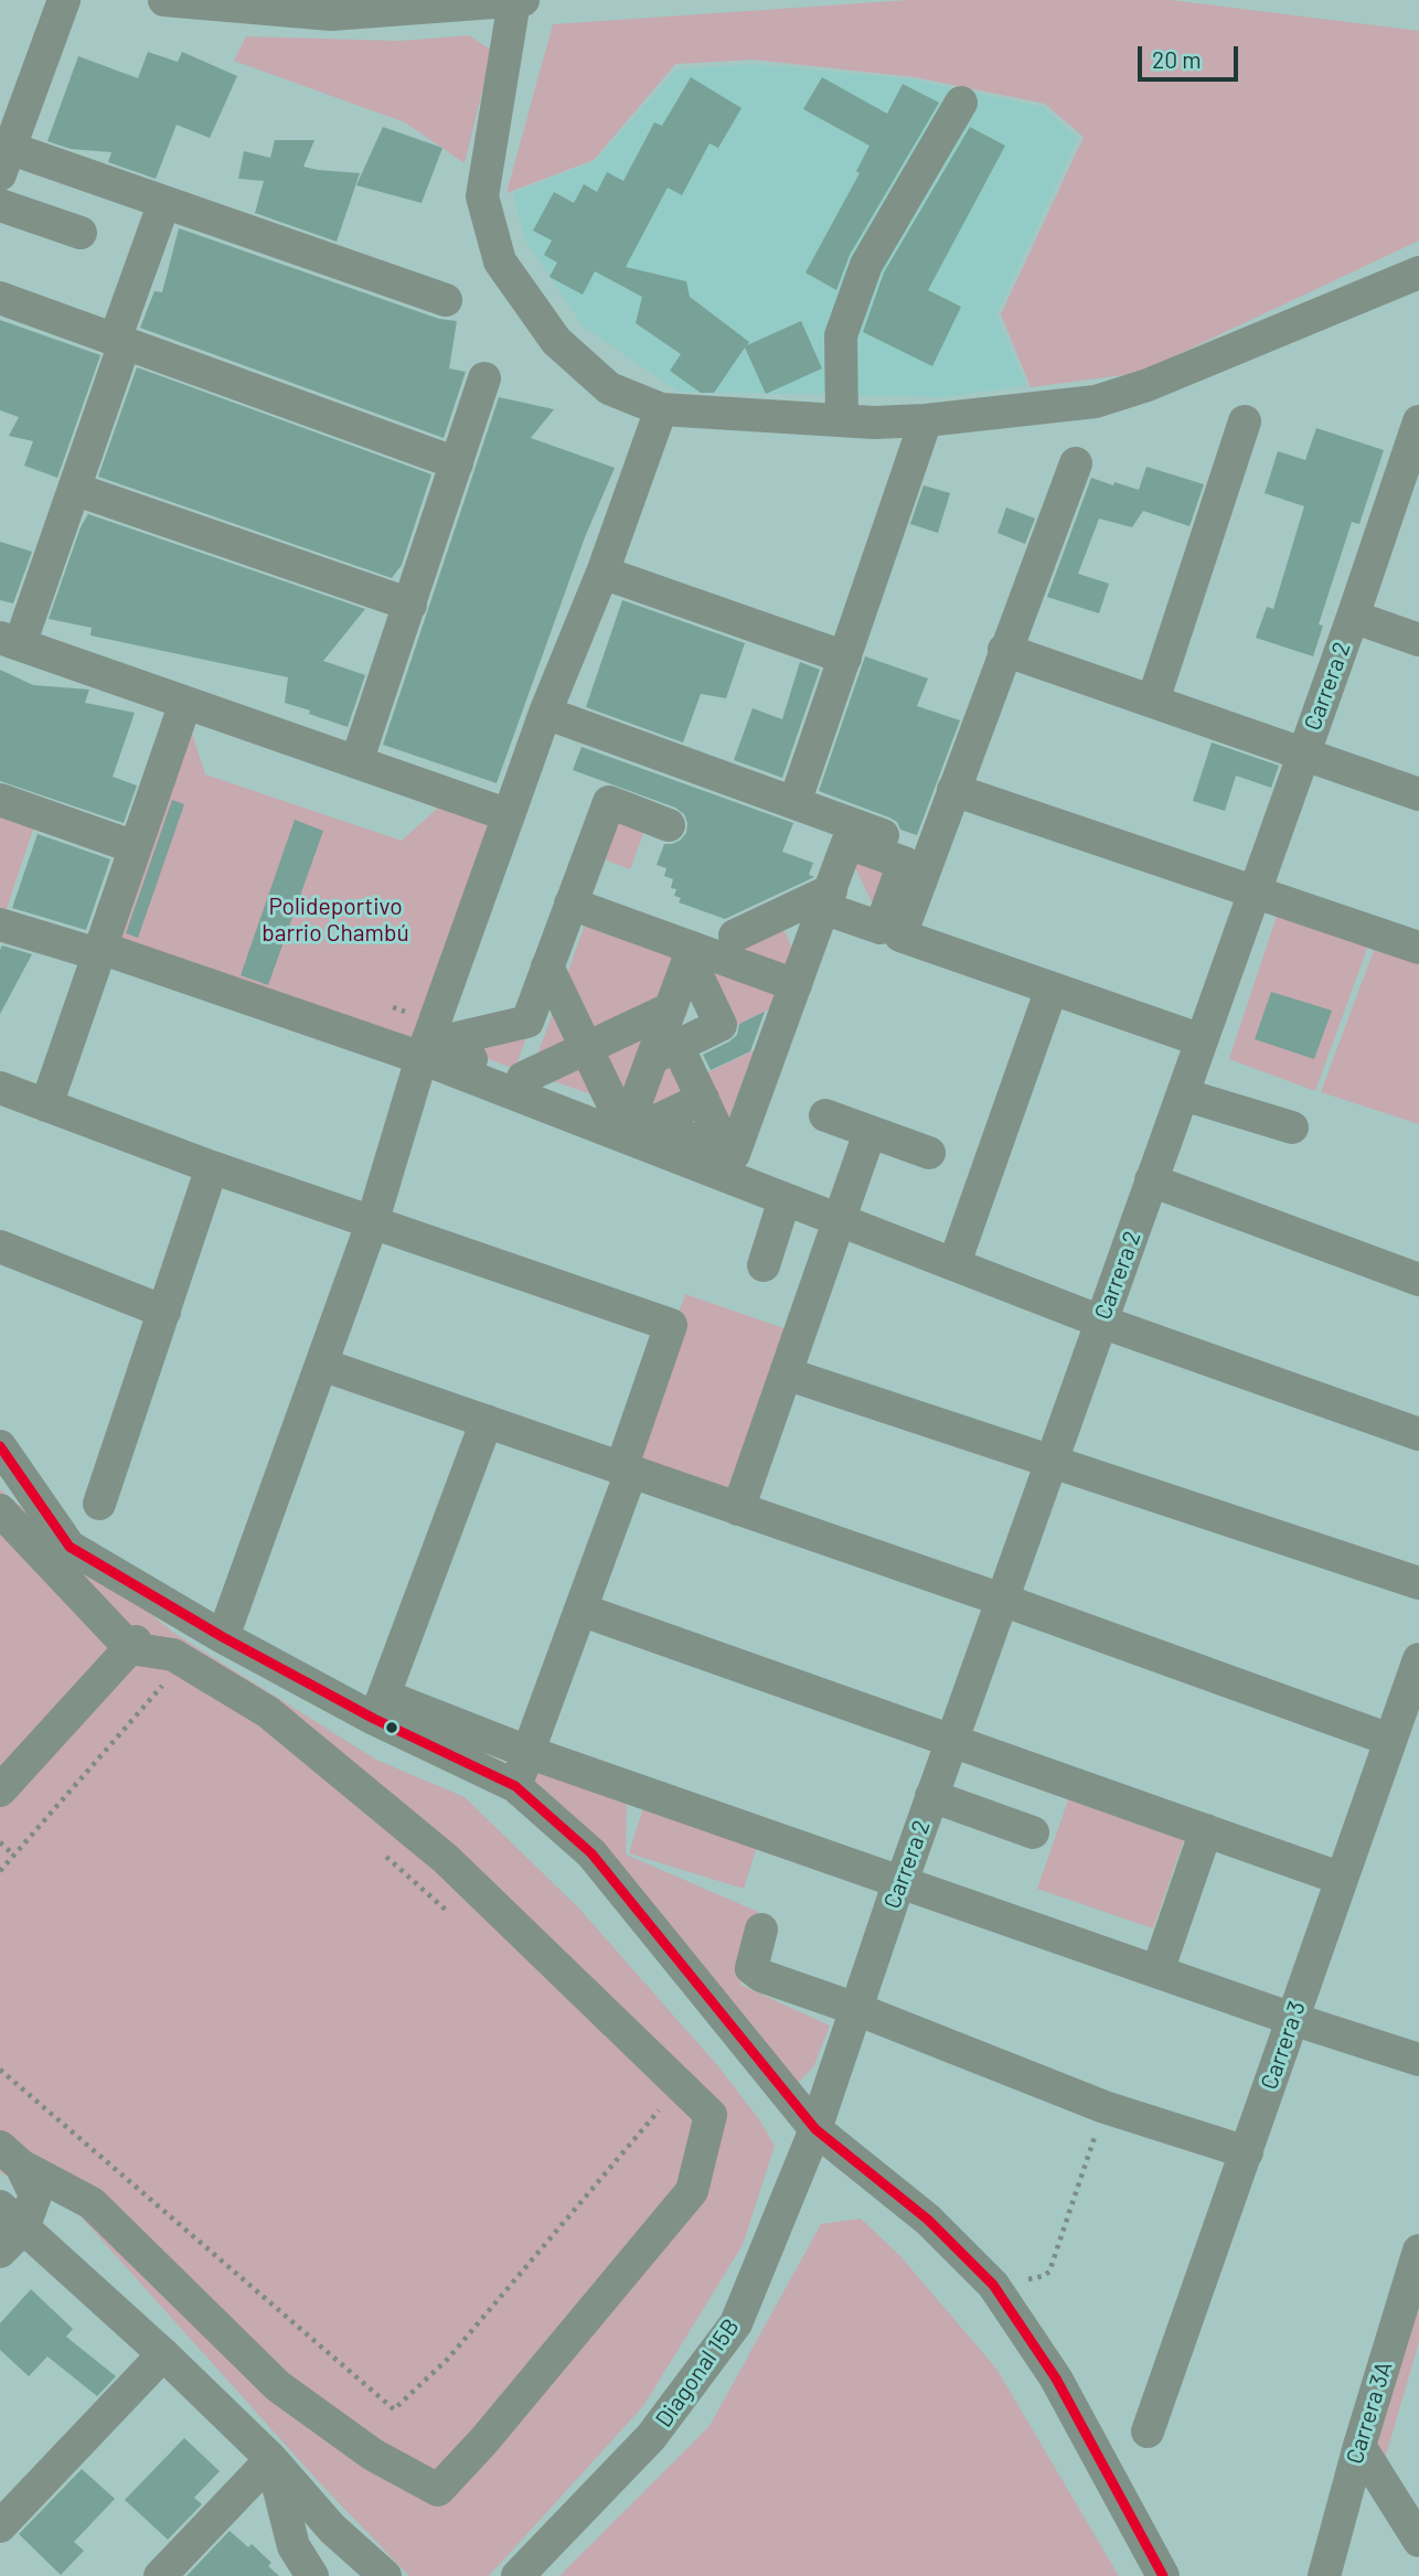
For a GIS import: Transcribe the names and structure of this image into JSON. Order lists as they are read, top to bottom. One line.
{"streets":{"street":["Carrera 2","Carrera 3","Diagonal 15B","Carrera 3A"]},"crossings":[["Carrera 2","Diagonal 15B"]],"parks":["Polideportivo barrio Chambú"],"scale_bar":"20 m"}
